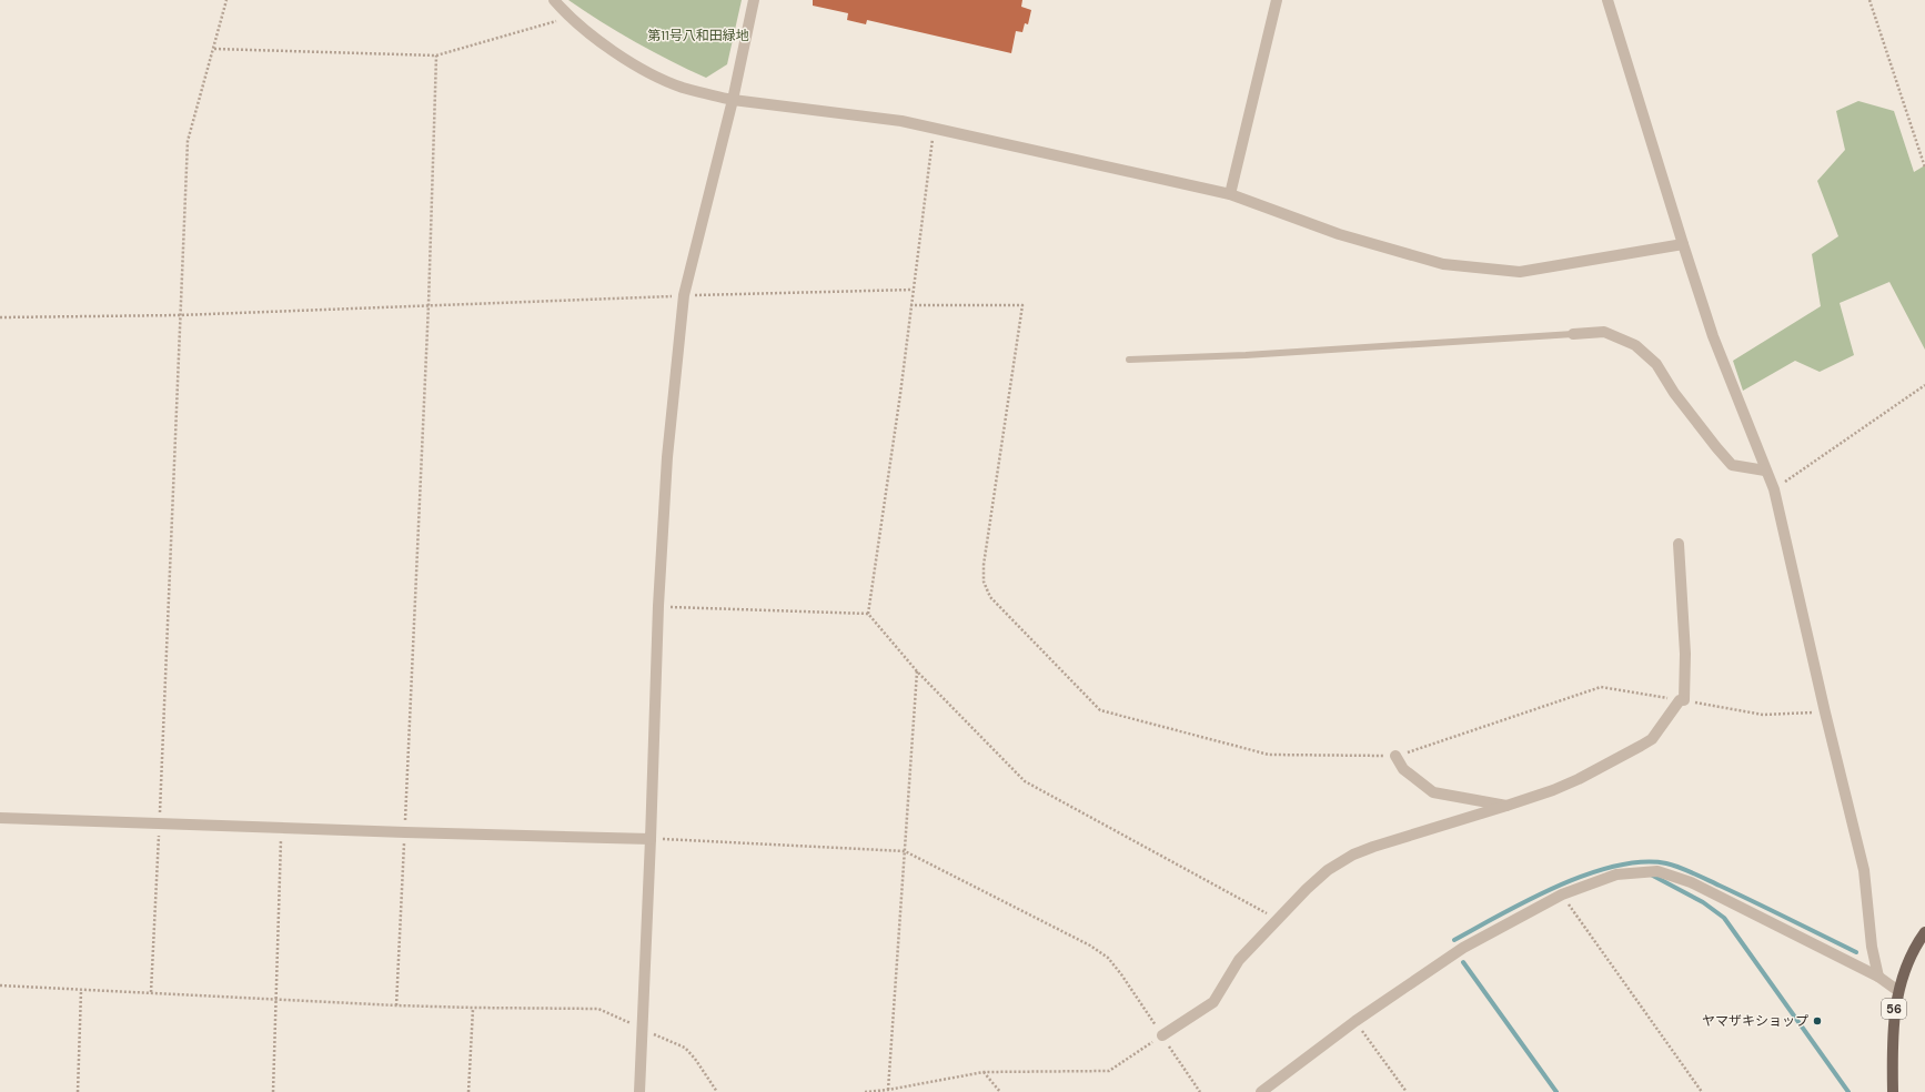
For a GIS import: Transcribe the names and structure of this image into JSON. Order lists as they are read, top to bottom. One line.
{"streets":{"main road":["56"]},"parks":["第11号八和田緑地"],"places":["ヤマザキショップ"]}
